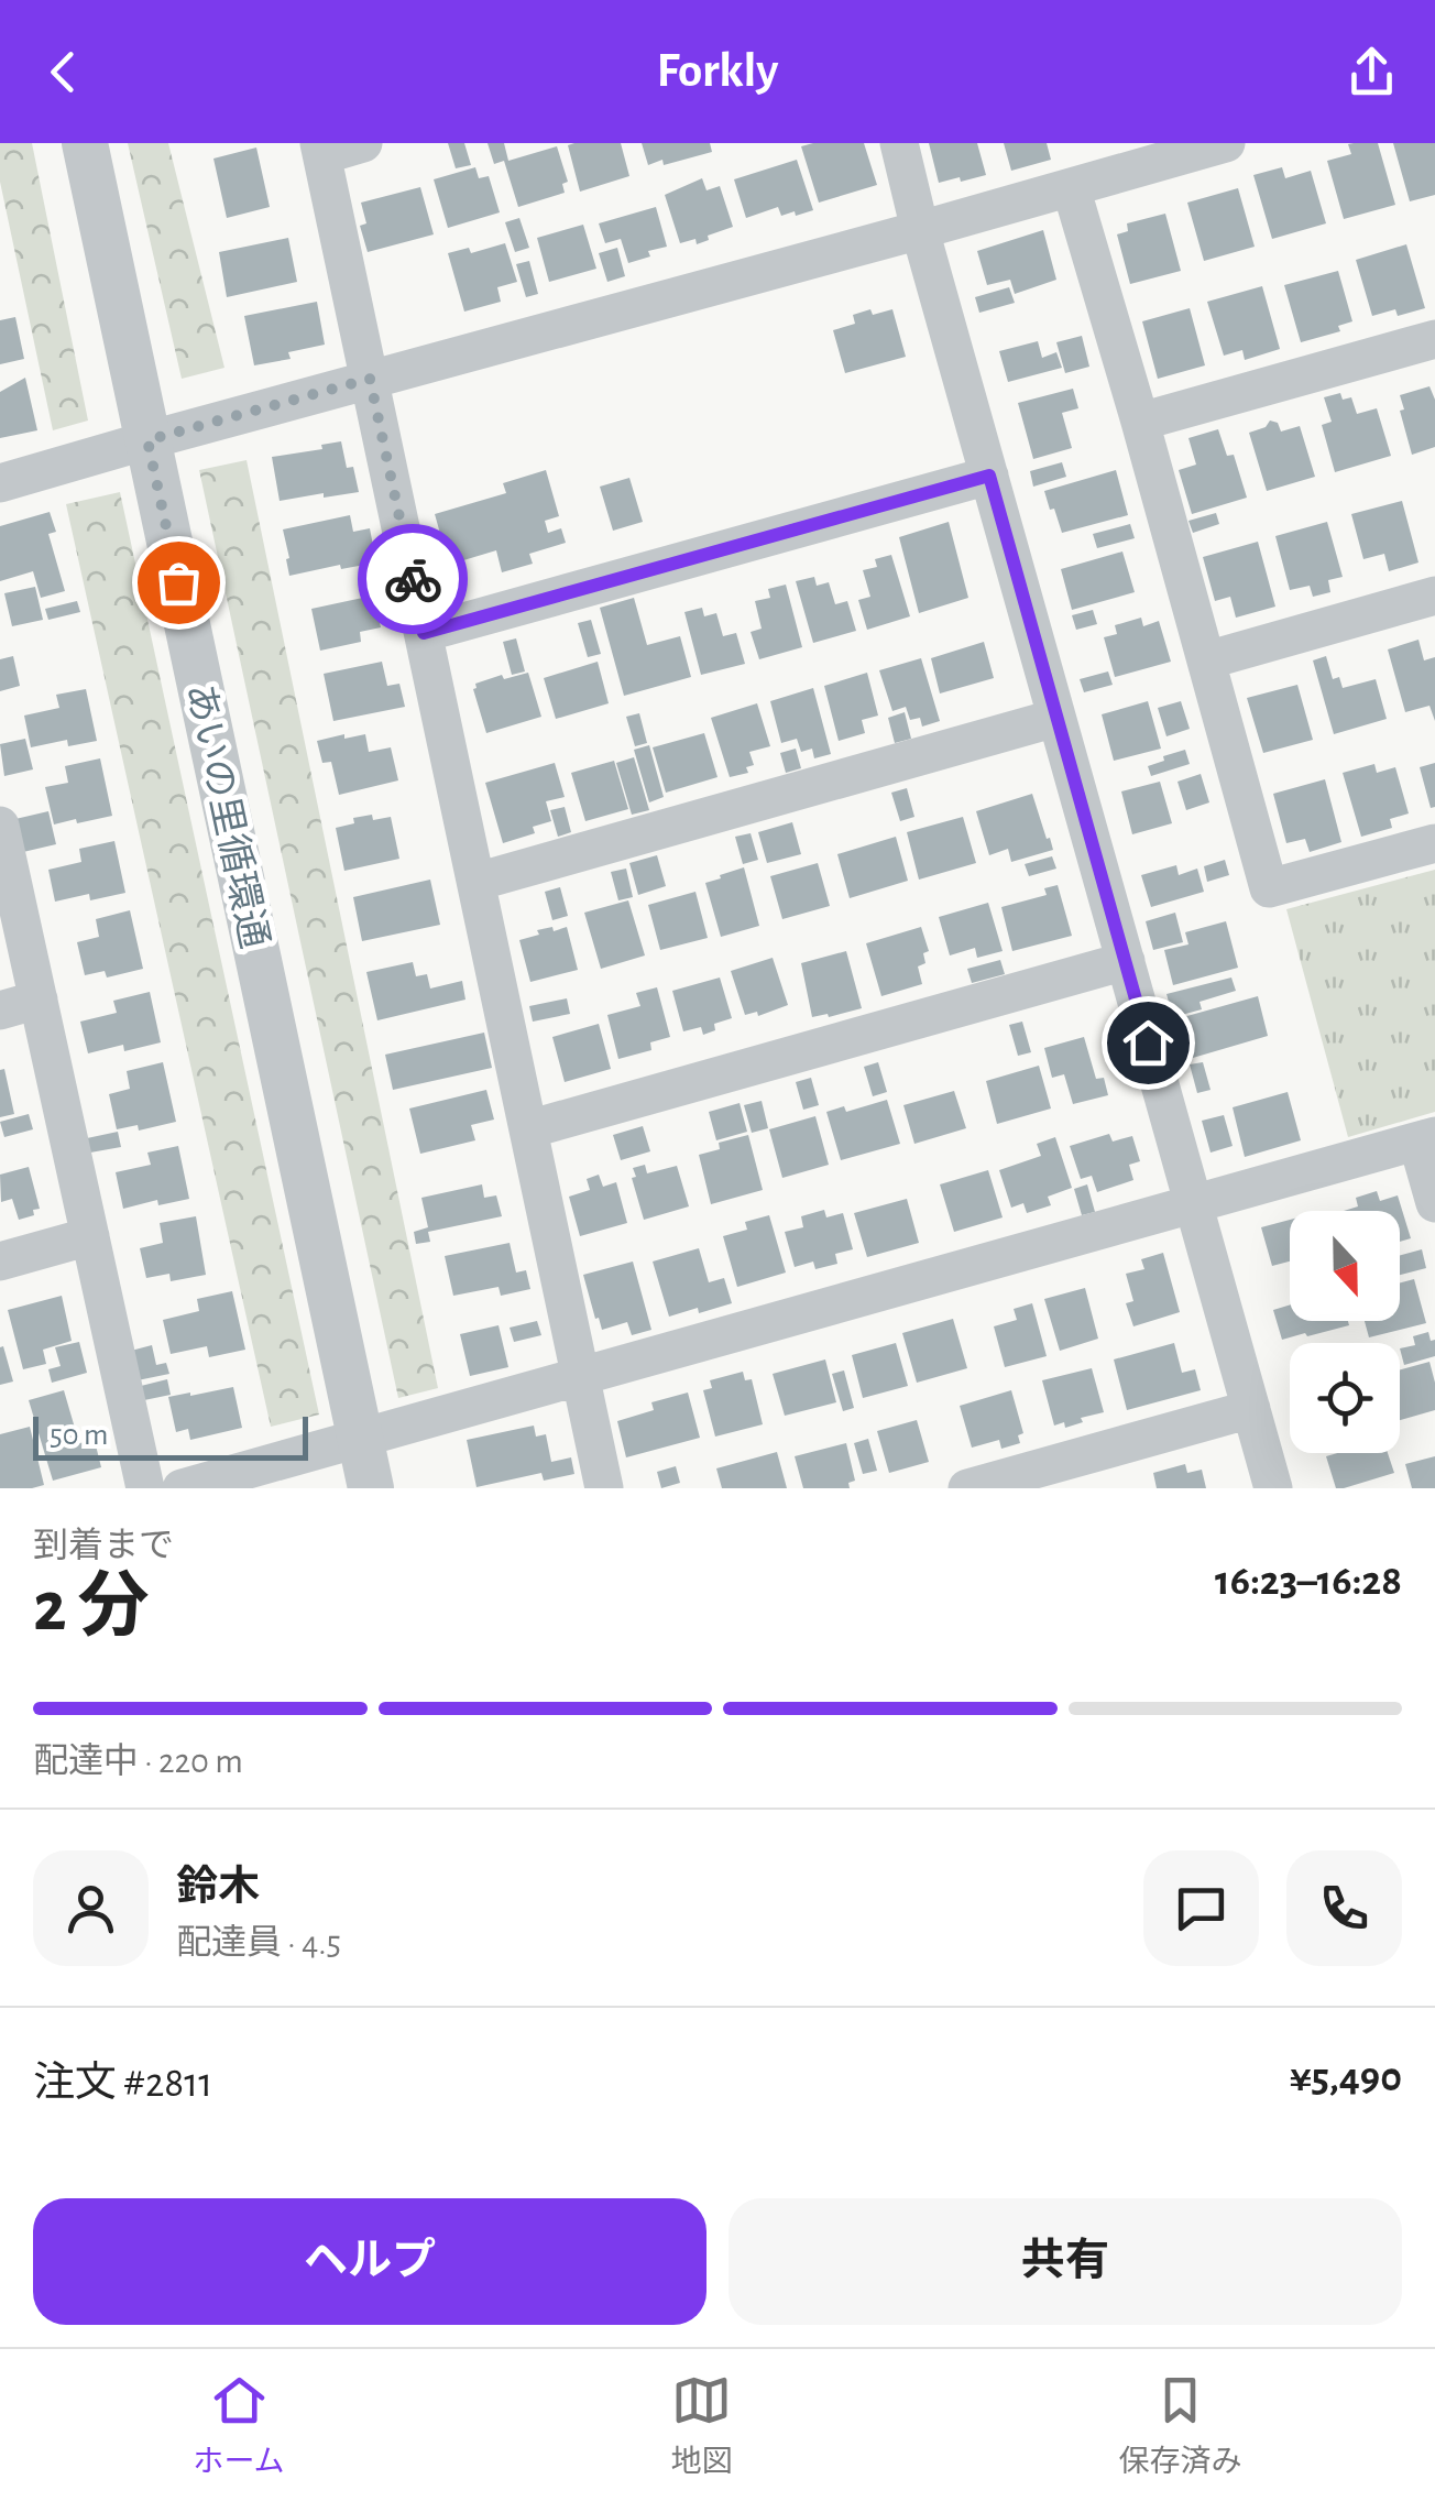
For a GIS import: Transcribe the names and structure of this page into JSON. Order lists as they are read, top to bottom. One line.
{"streets":{"street":["あいの里循環通"]},"scale_bar":"50 m","north":"bottom","page":{"header":"Forkly","scale":"50 m","heading":["2 分","到着まで","16:23–16:28"],"panel":["鈴木","配達員 · 4.5","注文 #2811","¥5,490"],"bar":"配達中 · 220 m","buttons":["ヘルプ","共有"],"tabs":["ホーム","地図","保存済み"]}}
